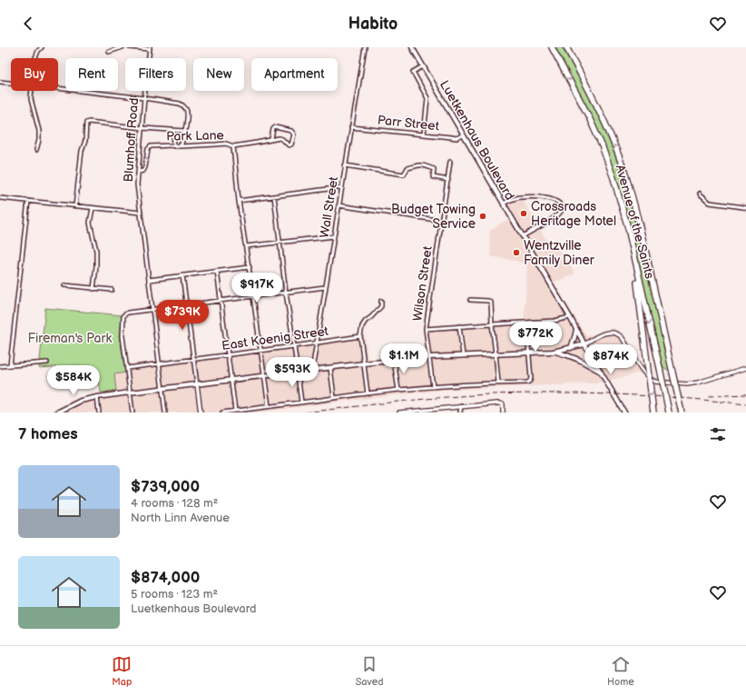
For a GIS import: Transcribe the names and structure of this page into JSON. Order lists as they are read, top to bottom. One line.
{"streets":{"highway":["Avenue of the Saints"],"main road":["Luetkenhaus Boulevard"],"street":["Parr Street","Park Lane","Blumhoff Road","Wall Street","Wilson Street","East Koenig Street"]},"crossings":[["Parr Street","Luetkenhaus Boulevard"],["Parr Street","Wall Street"],["Park Lane","Blumhoff Road"],["Blumhoff Road","East Koenig Street"],["Wall Street","East Koenig Street"]],"parks":["Fireman's Park"],"places":["Crossroads Heritage Motel","Budget Towing Service","Wentzville Family Diner"],"page":{"header":"Habito","chip":["Buy","Rent","Filters","New","Apartment"],"price":["$917K","$739K","$772K","$1.1M","$874K","$593K","$584K"],"heading":"7 homes","list":[{"name":"$739,000","note":"4 rooms · 128 m² · North Linn Avenue"},{"name":"$874,000","note":"5 rooms · 123 m² · Luetkenhaus Boulevard"}],"tabs":["Map","Saved","Home"]}}
